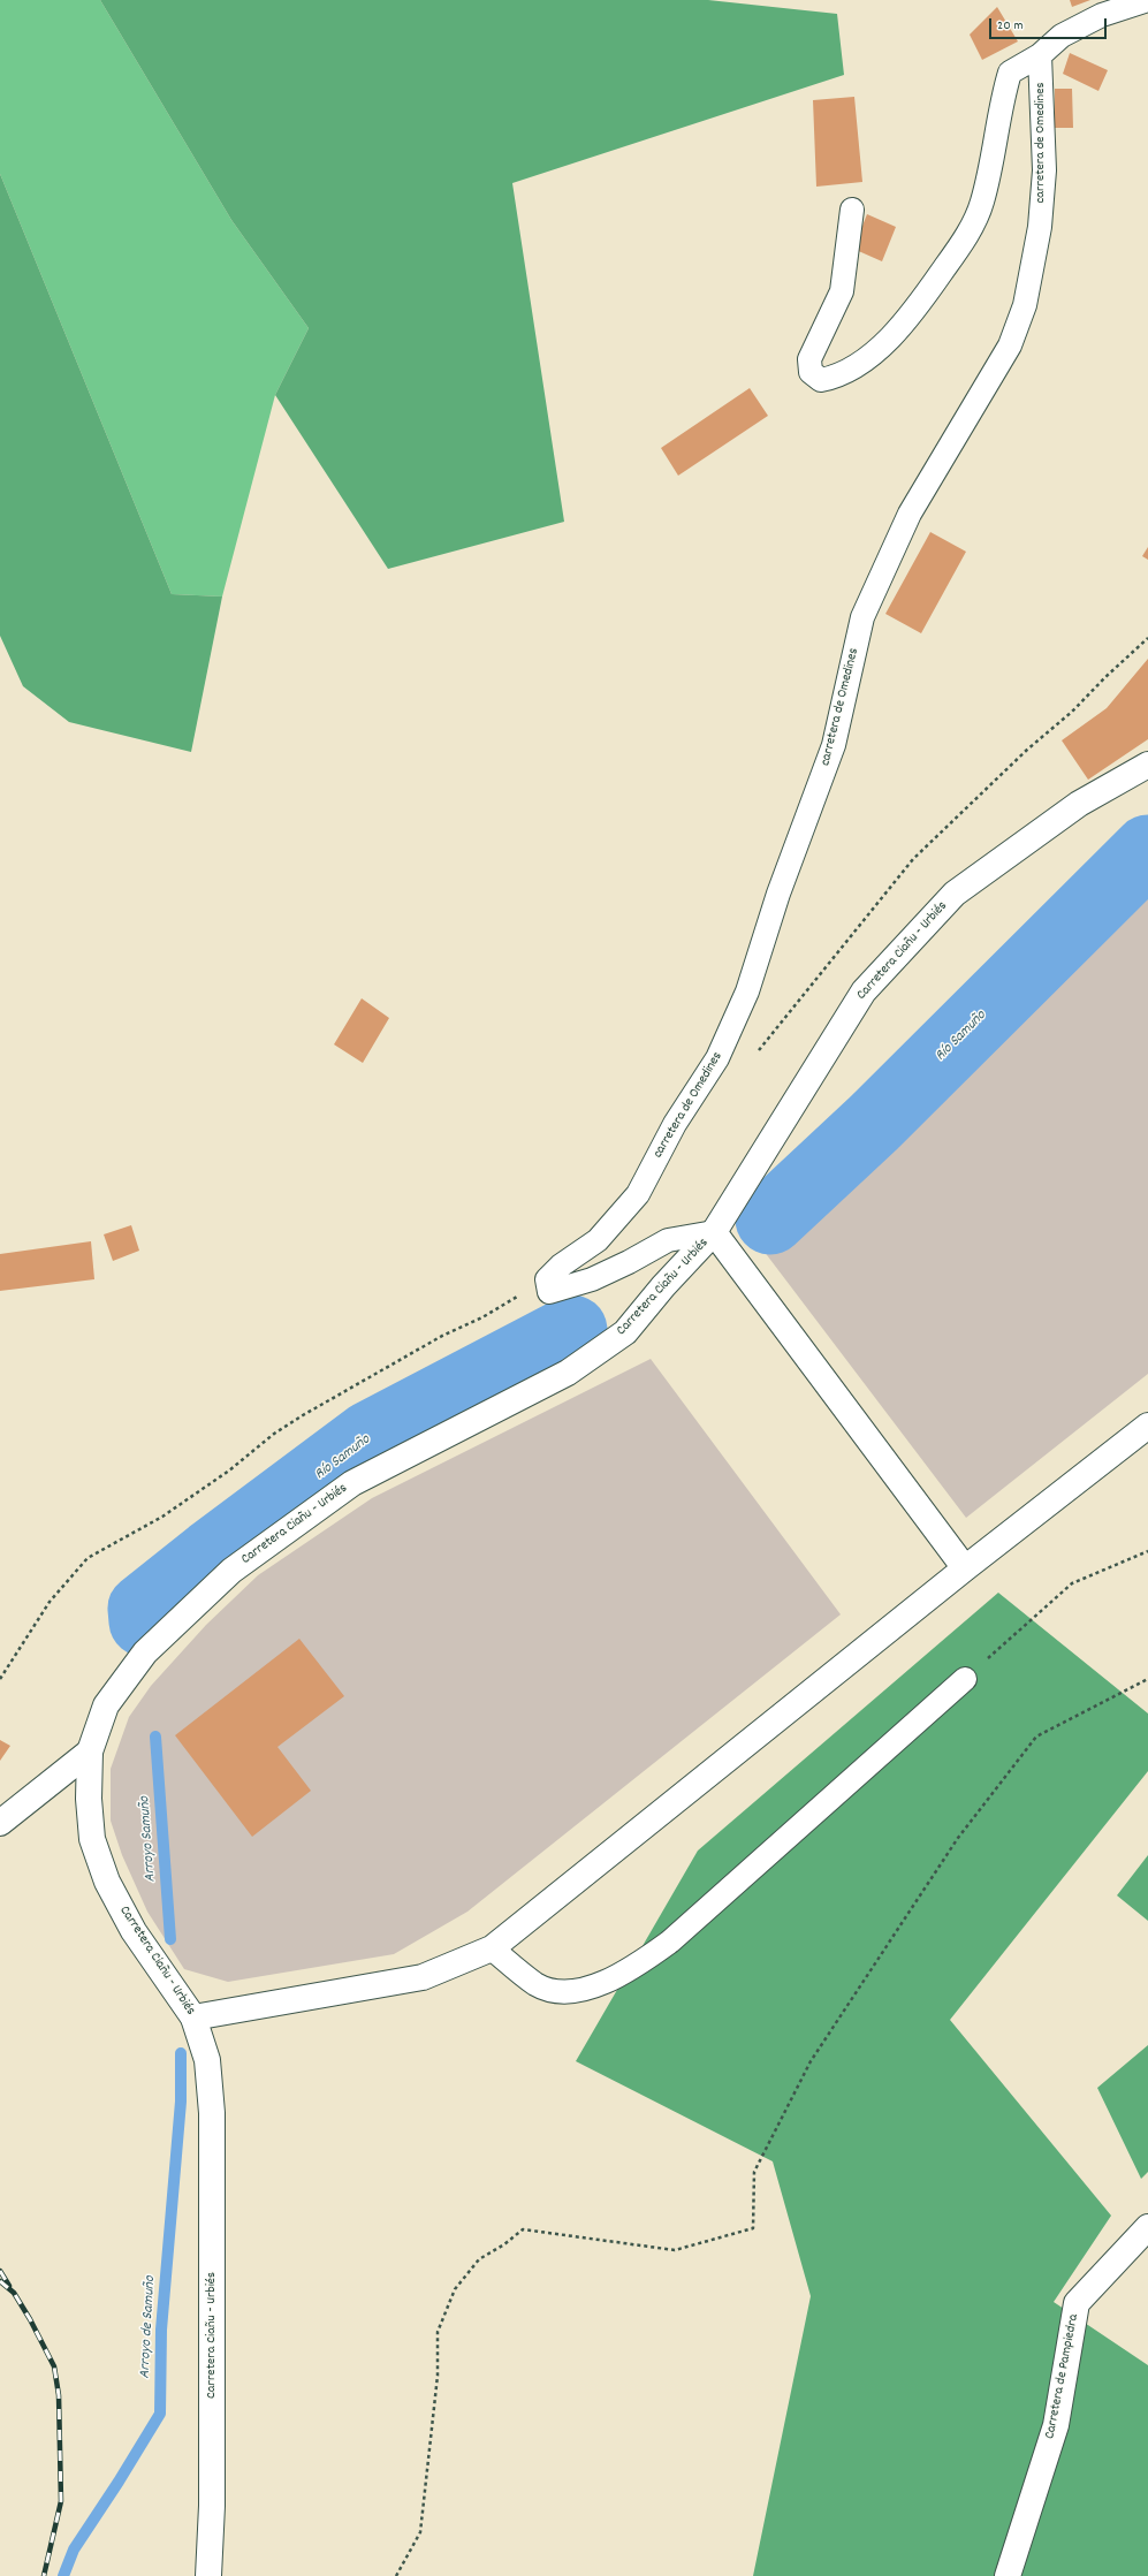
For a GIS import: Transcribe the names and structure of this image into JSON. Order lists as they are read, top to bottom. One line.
{"streets":{"street":["Carretera Ciañu - Urbiés","Carretera de Pampiedra"],"lane":["carretera de Omedines"]},"water":["Río Samuño","Arroyo Samuño","Arroyo de Samuño"],"scale_bar":"20 m"}
